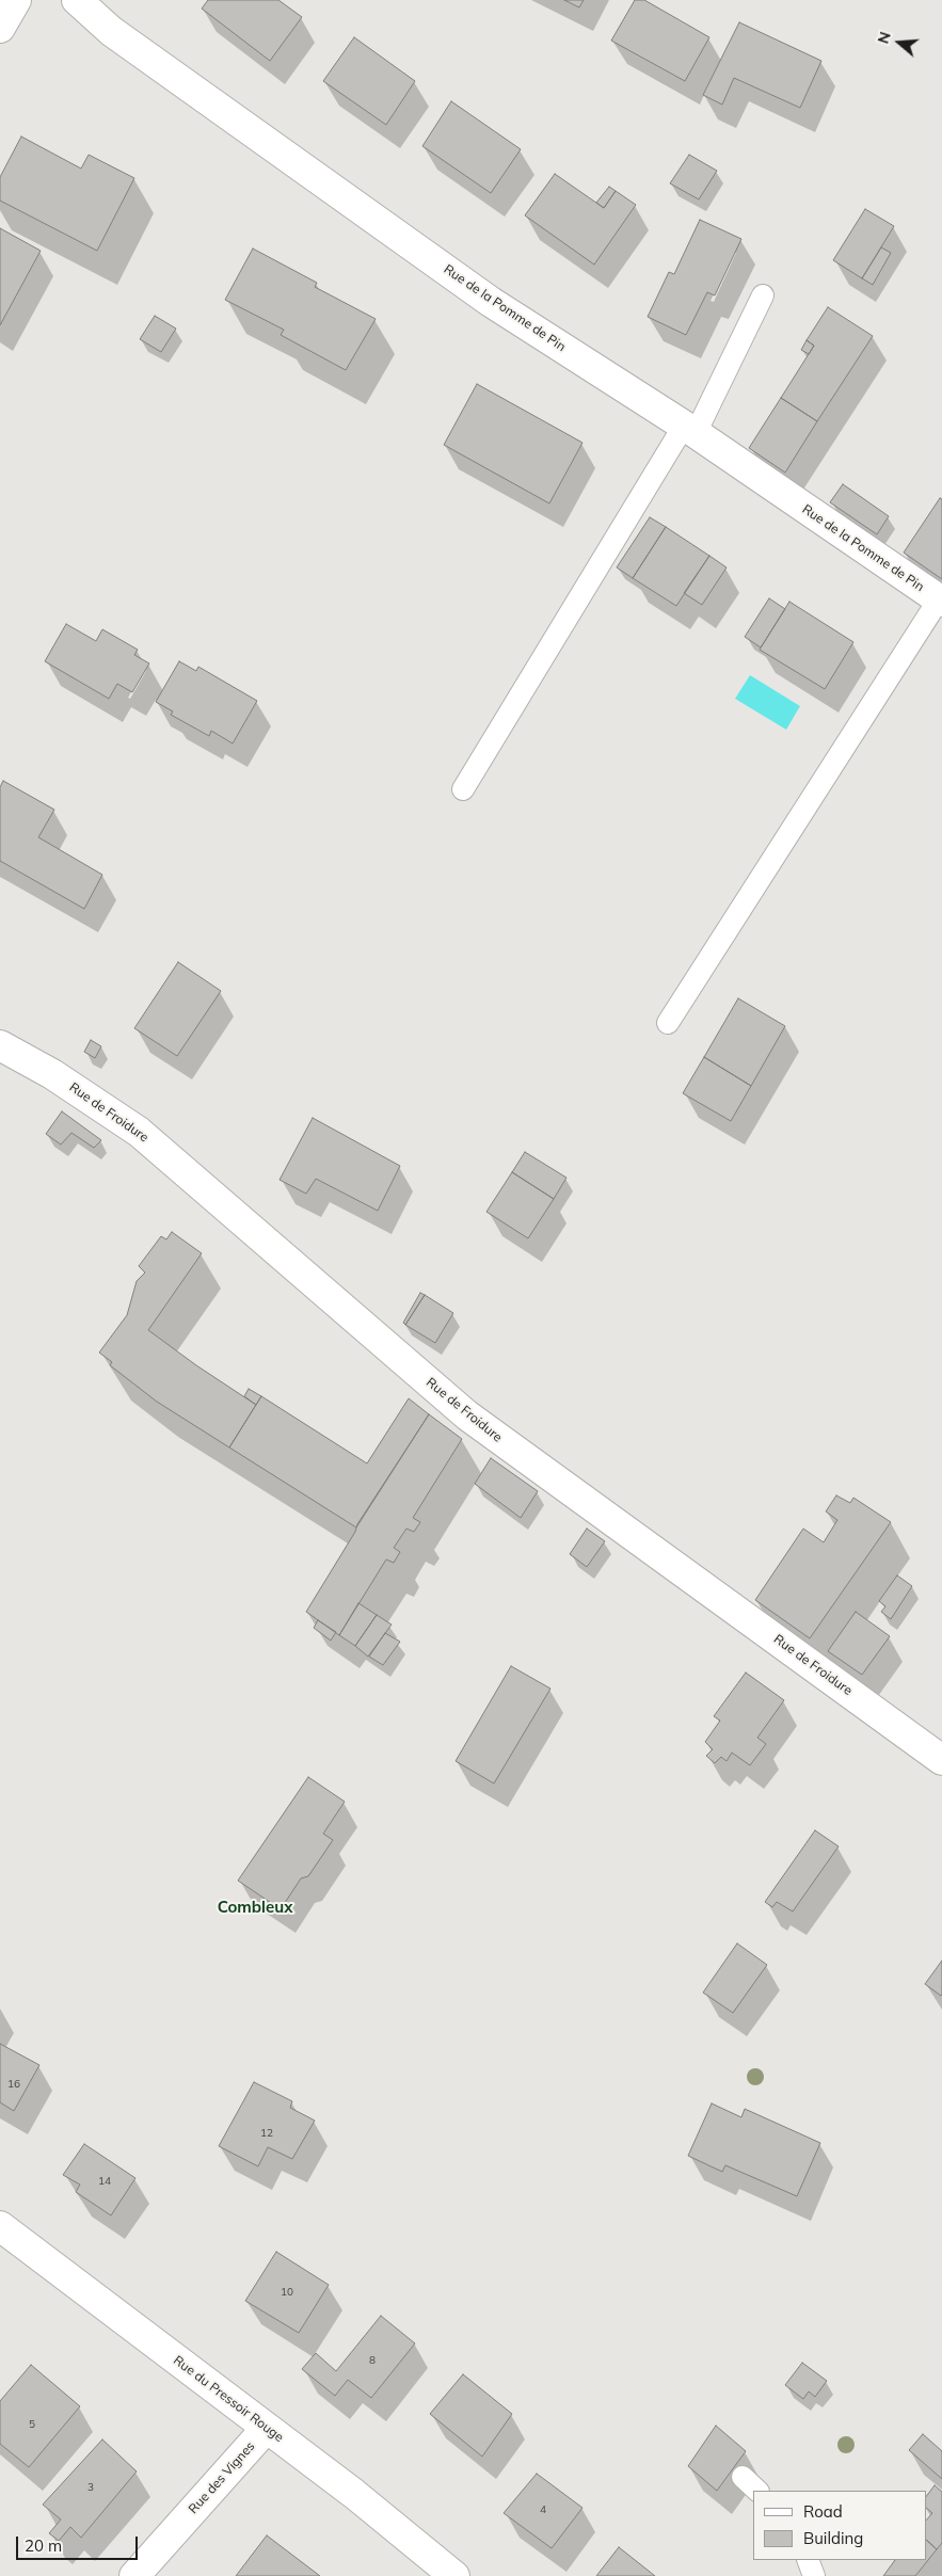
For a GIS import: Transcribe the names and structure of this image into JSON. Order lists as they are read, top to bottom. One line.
{"streets":{"street":["Rue de la Pomme de Pin","Rue de Froidure","Rue du Pressoir Rouge","Rue des Vignes"]},"crossings":[["Rue du Pressoir Rouge","Rue des Vignes"]],"districts":["Combleux"],"house_numbers":["16","12","14","10","8","5","3","4"],"legend":["Road","Building"],"scale_bar":"20 m","north":"left"}
